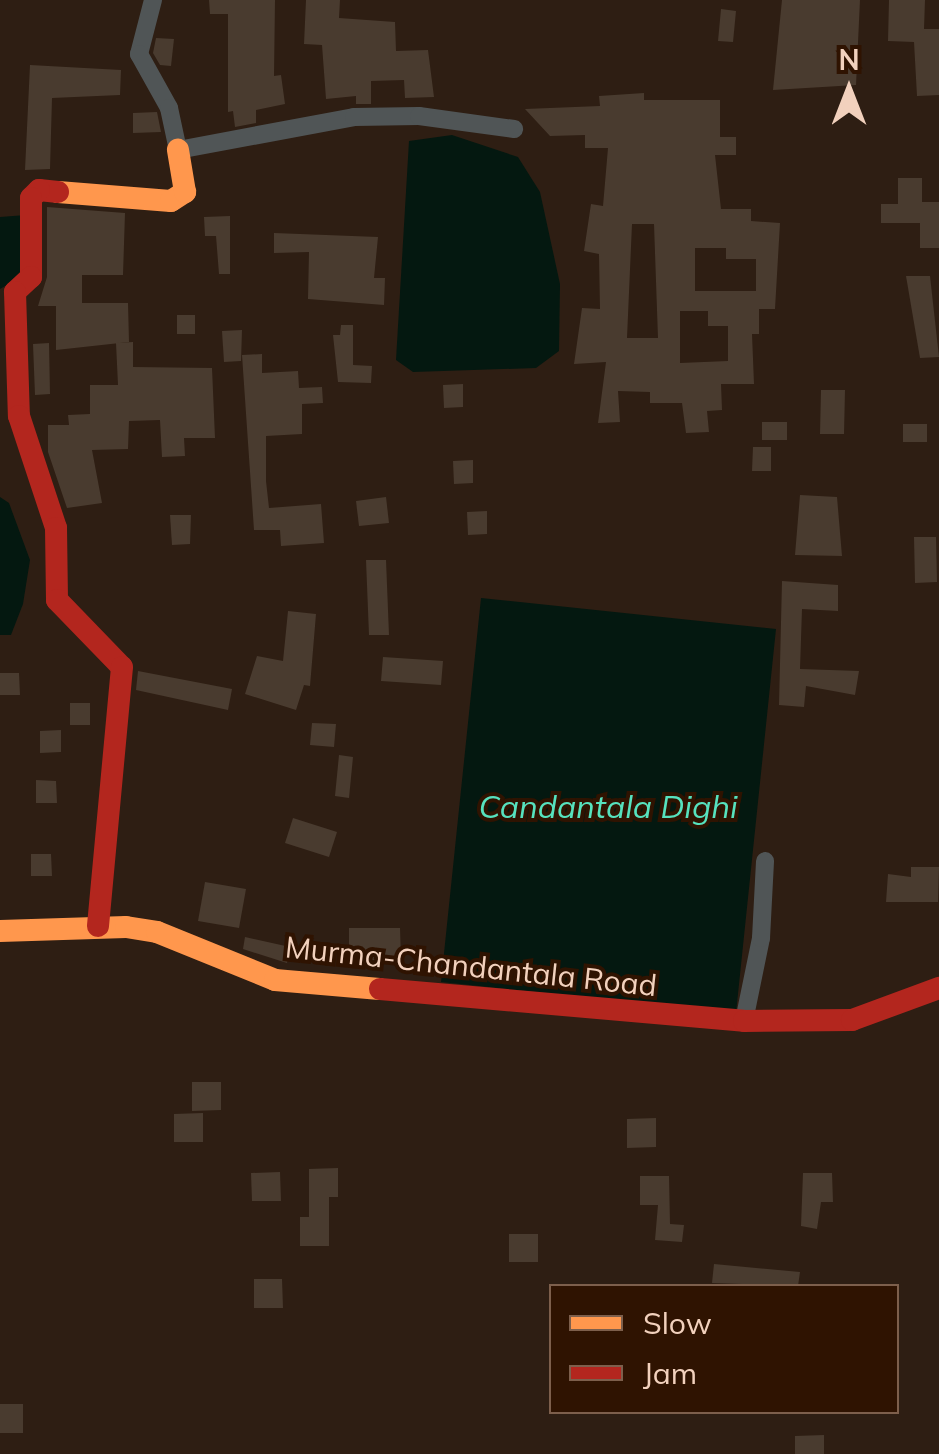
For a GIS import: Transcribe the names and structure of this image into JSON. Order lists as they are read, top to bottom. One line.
{"streets":{"street":["Murma-Chandantala Road"]},"water":["Candantala Dighi"],"legend":["Slow","Jam"],"north":"top"}
